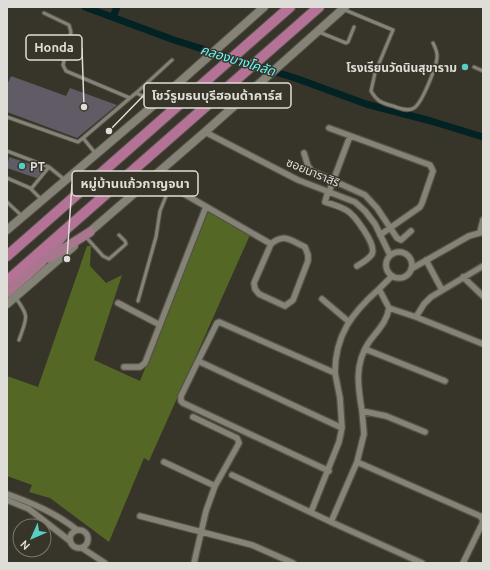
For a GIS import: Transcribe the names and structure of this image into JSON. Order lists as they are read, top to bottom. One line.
{"streets":{"street":["ซอยนาราสิริ"]},"water":["คลองบางโคลัด"],"places":["โรงเรียนวัดนินสุขาราม","Honda","โชว์รูมธนบุรีฮอนด้าคาร์ส","PT","หมู่บ้านแก้วกาญจนา"],"north":"bottom left"}
